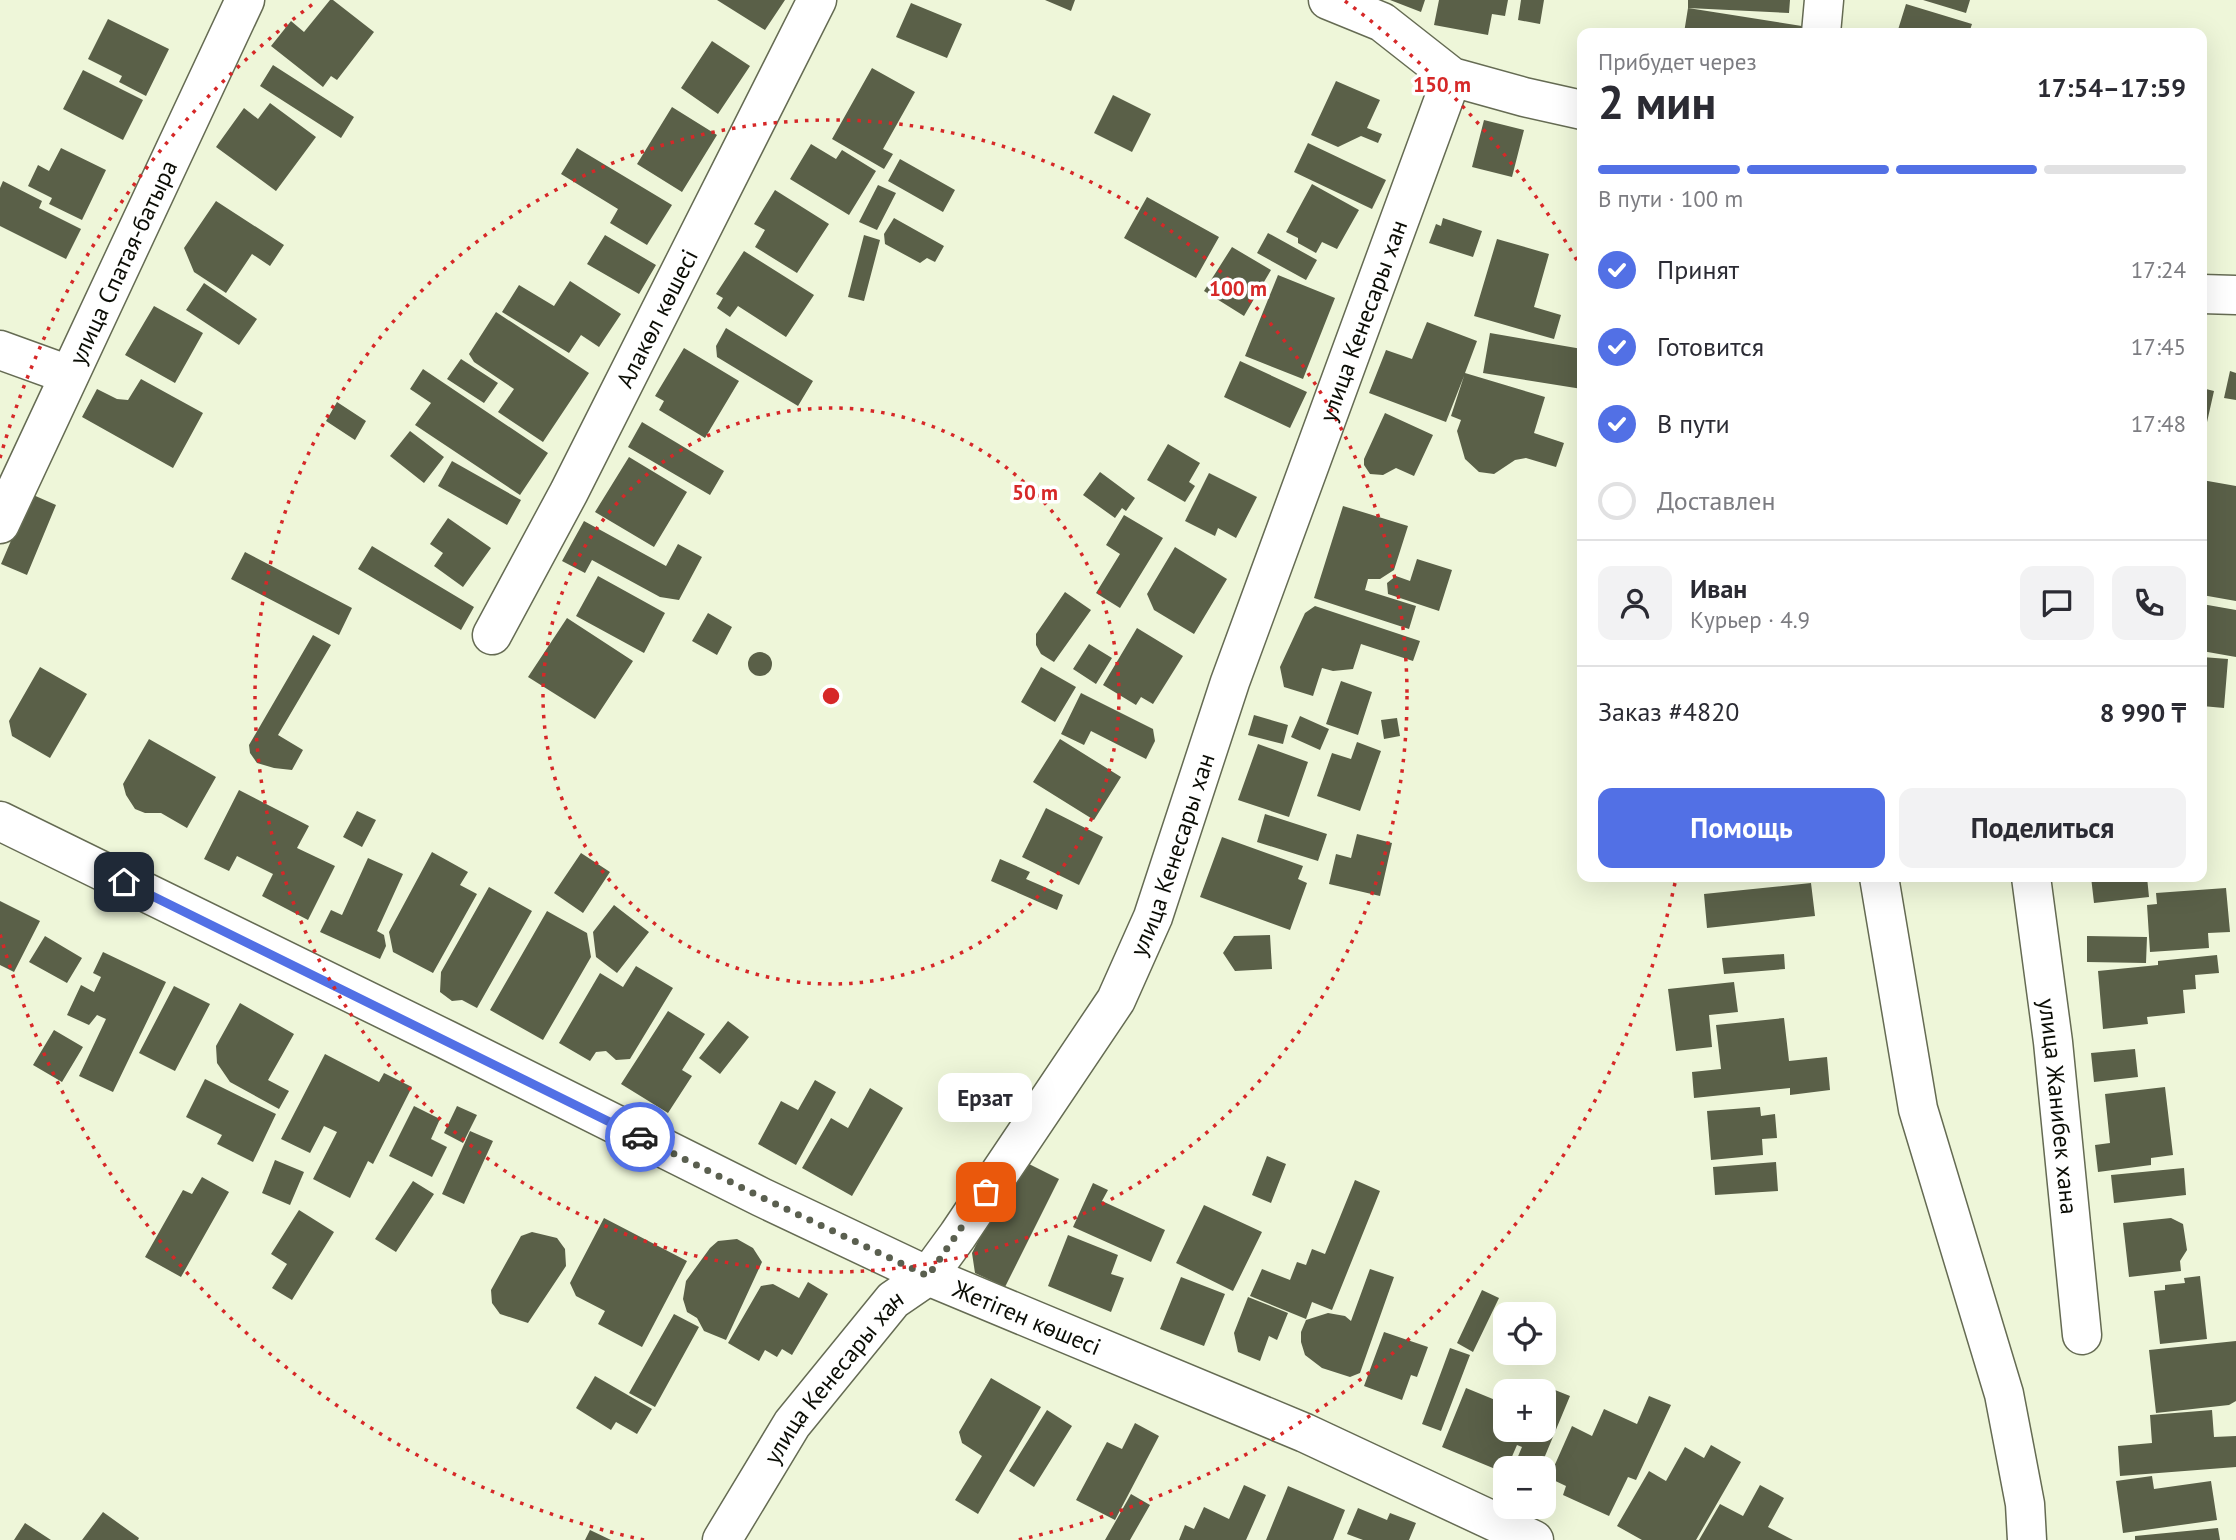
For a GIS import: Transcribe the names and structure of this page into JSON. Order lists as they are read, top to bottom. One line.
{"streets":{"street":["улица Спатая-батыра","Алакөл көшесі","улица Кенесары хан","улица Жанибек хана","Жетіген көшесі"]},"crossings":[["улица Кенесары хан","Жетіген көшесі"]],"places":["Ерзат"],"page":{"heading":["2 мин","Прибудет через","17:54–17:59"],"panel":["Иван","Курьер · 4.9","Заказ #4820","8 990 ₸"],"bar":"В пути · 100 m","list":[["Принят","17:24"],["Готовится","17:45"],["В пути","17:48"],"Доставлен"],"buttons":["Помощь","Поделиться"],"bubble":"Ерзат","map_buttons":["+","−"]},"rings":["150 m","100 m","50 m"]}
